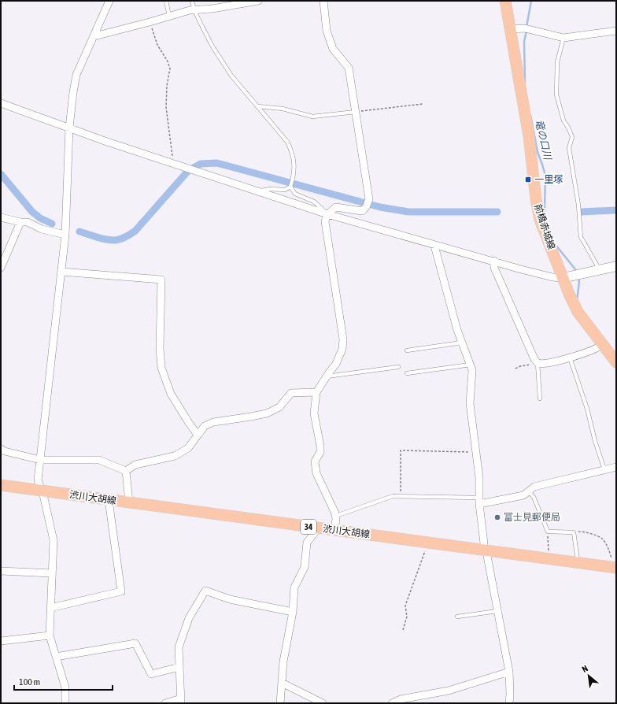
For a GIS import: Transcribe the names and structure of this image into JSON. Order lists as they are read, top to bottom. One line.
{"streets":{"main road":["前橋赤城線","渋川大胡線","34"]},"water":["竜の口川"],"places":{"transit":["一里塚"],"other":["富士見郵便局"]},"scale_bar":"100 m","north":"top left"}
